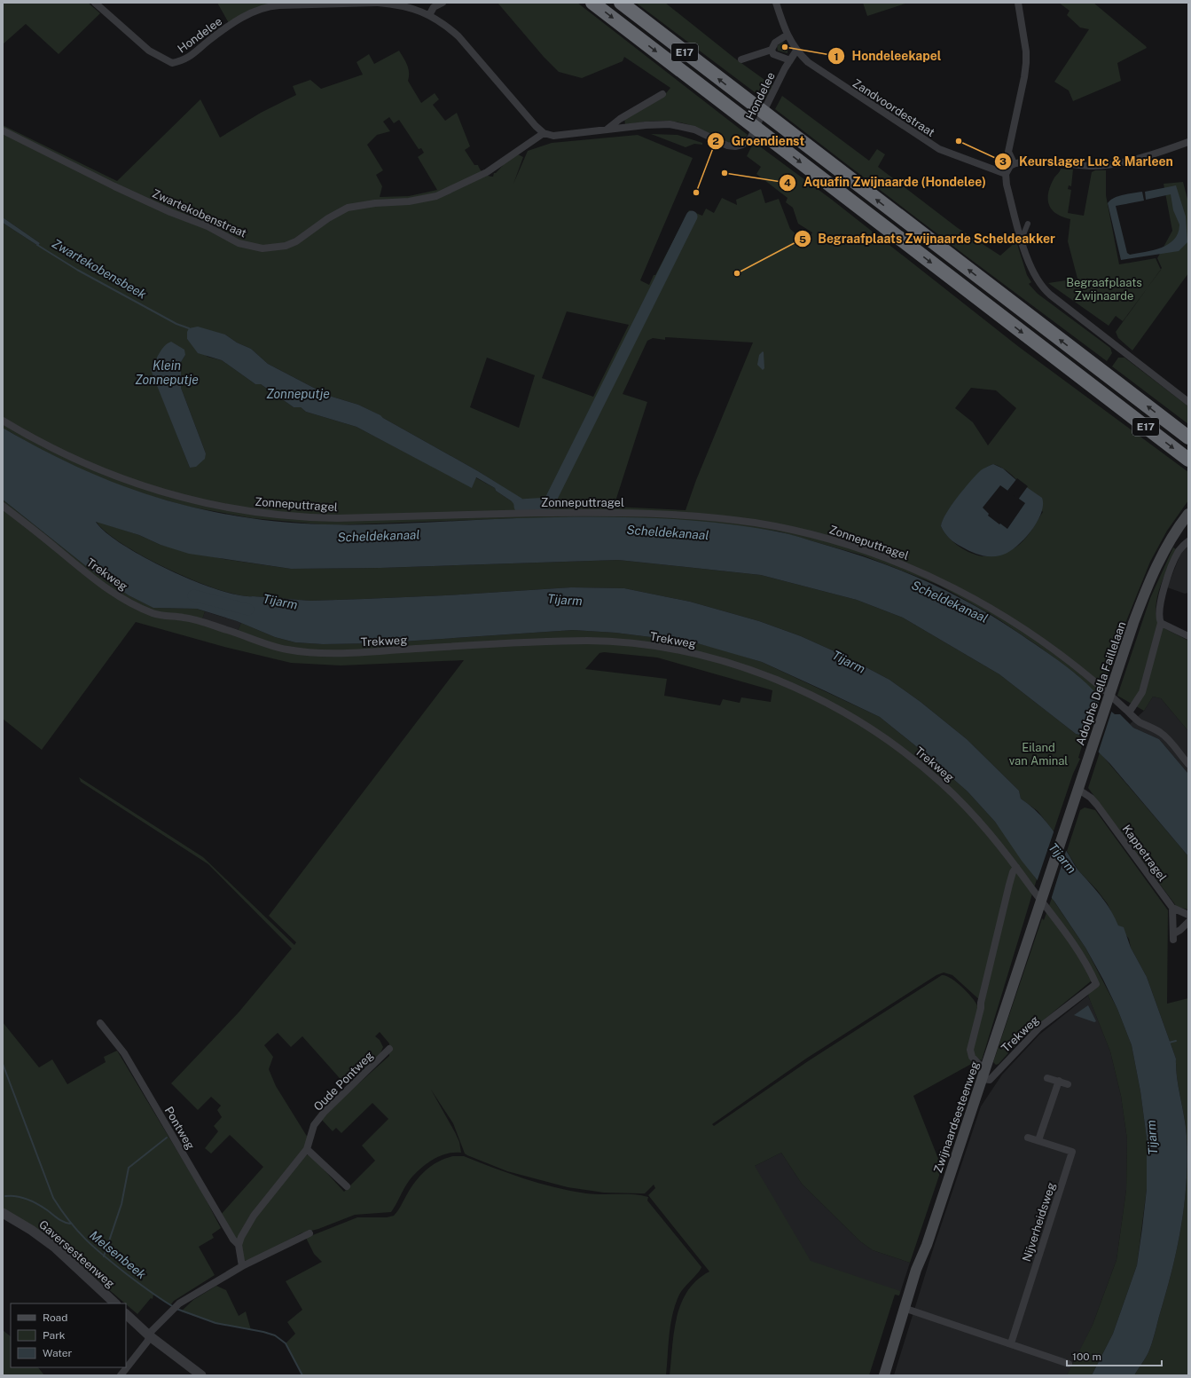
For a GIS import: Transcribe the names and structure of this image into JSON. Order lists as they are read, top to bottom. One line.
{"streets":{"highway":["E17"],"main road":["Adolphe Della Faillelaan","Zwijnaardsesteenweg"],"street":["Hondelee","Zandvoordestraat","Zwartekobenstraat","Zonneputtragel","Trekweg","Kappetragel","Oude Pontweg","Pontweg","Nijverheidsweg","Gaversesteenweg"]},"crossings":[["Hondelee","Zandvoordestraat"],["Hondelee","Zwartekobenstraat"],["Trekweg","Zwijnaardsesteenweg"],["Adolphe Della Faillelaan","Kappetragel"],["Adolphe Della Faillelaan","Zwijnaardsesteenweg"]],"water":["Zwartekobensbeek","Klein Zonneputje","Zonneputje","Scheldekanaal","Tijarm","Melsenbeek"],"parks":["Begraafplaats Zwijnaarde","Eiland van Aminal"],"places":["Hondeleekapel","Keurslager Luc & Marleen","Aquafin Zwijnaarde (Hondelee)","Groendienst","Begraafplaats Zwijnaarde Scheldeakker"],"legend":["Road","Park","Water"],"scale_bar":"100 m"}
